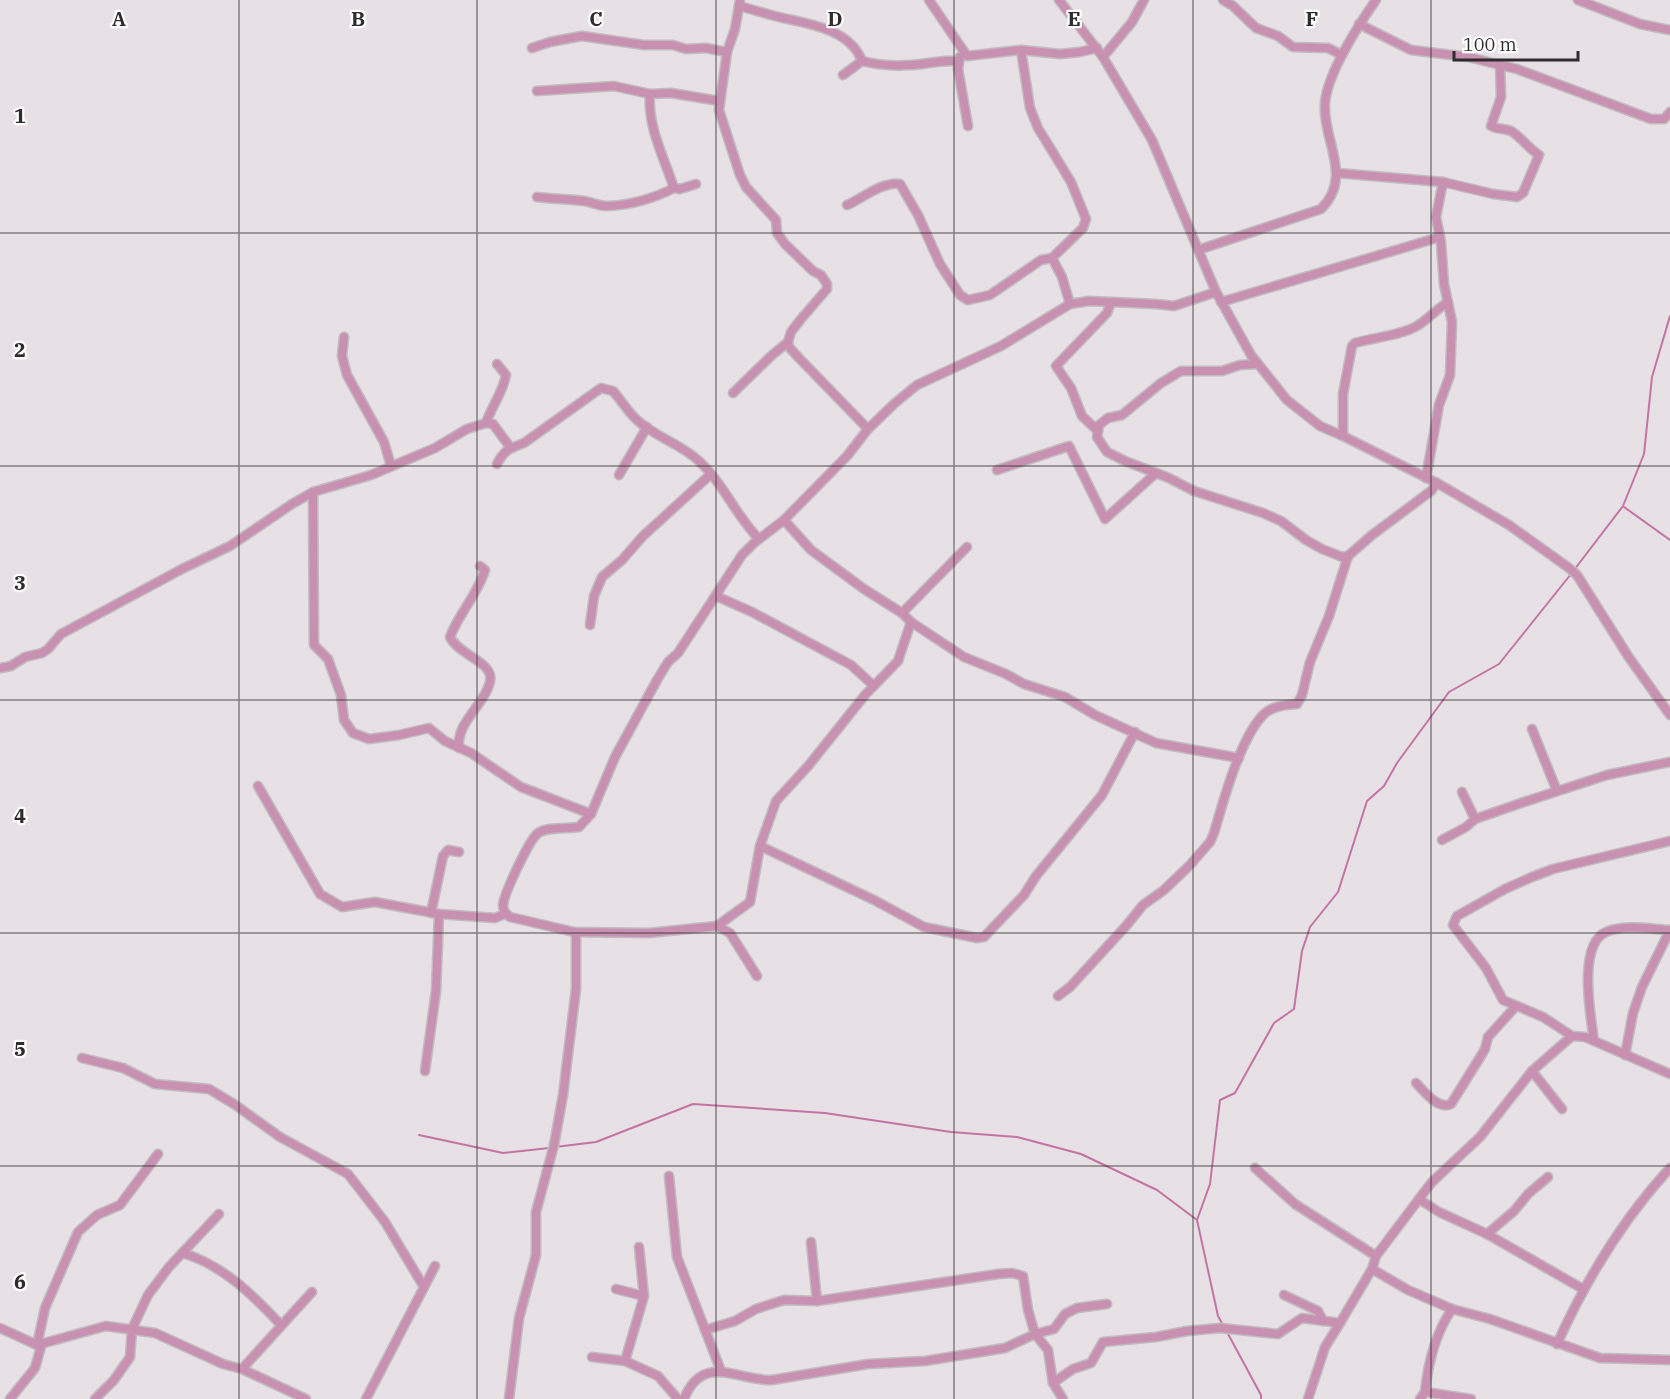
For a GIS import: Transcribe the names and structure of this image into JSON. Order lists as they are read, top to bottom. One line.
{"scale_bar":"100 m","grid":{"columns":["A","B","C","D","E","F"],"rows":["1","2","3","4","5","6"]}}
